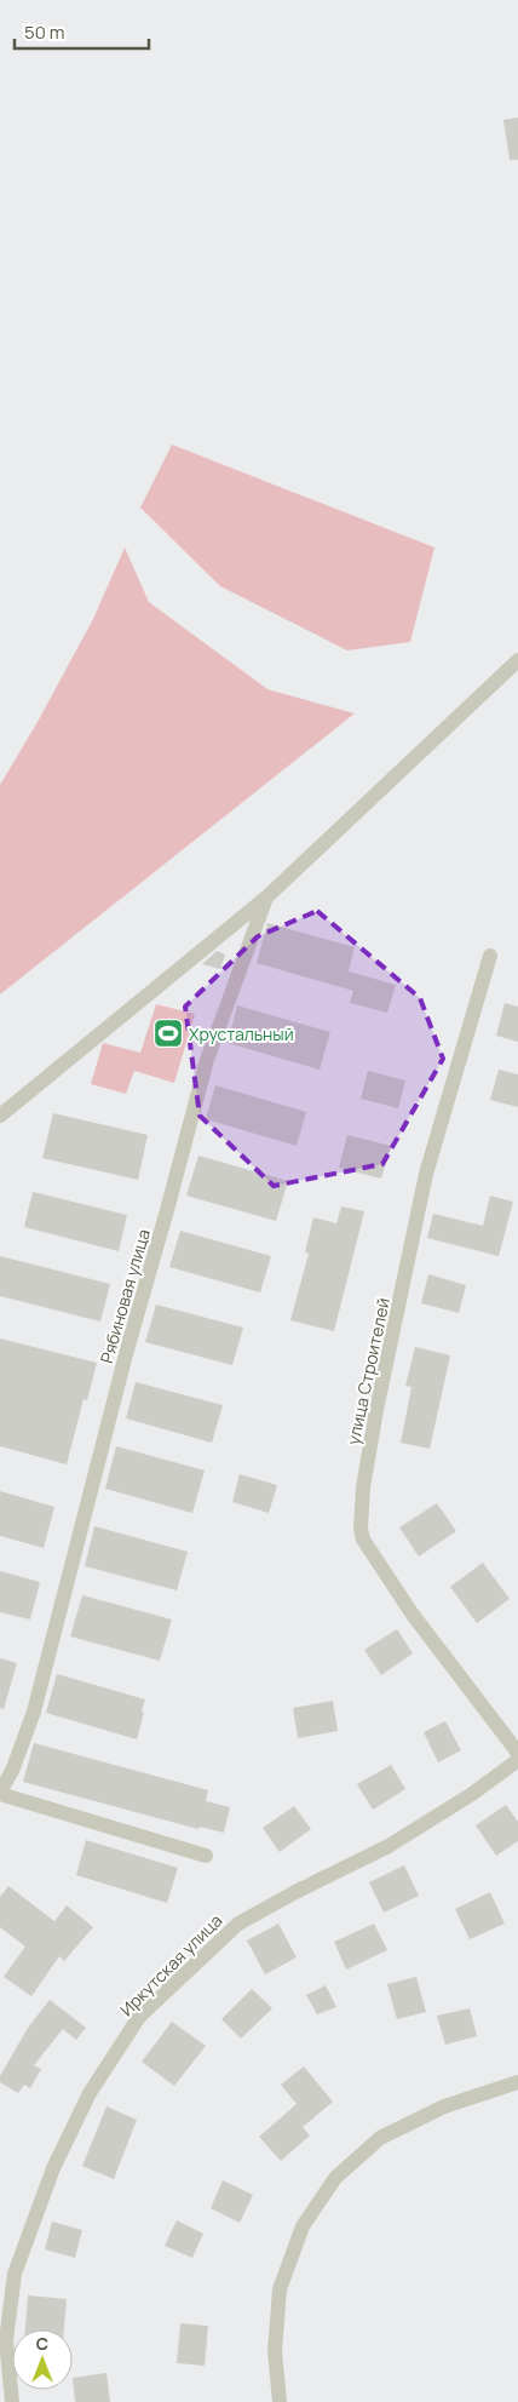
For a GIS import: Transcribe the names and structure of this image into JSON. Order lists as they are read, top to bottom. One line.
{"streets":{"street":["Рябиновая улица","улица Строителей","Иркутская улица"]},"places":{"sports":["Хрустальный"]},"scale_bar":"50 m","north":"top"}
